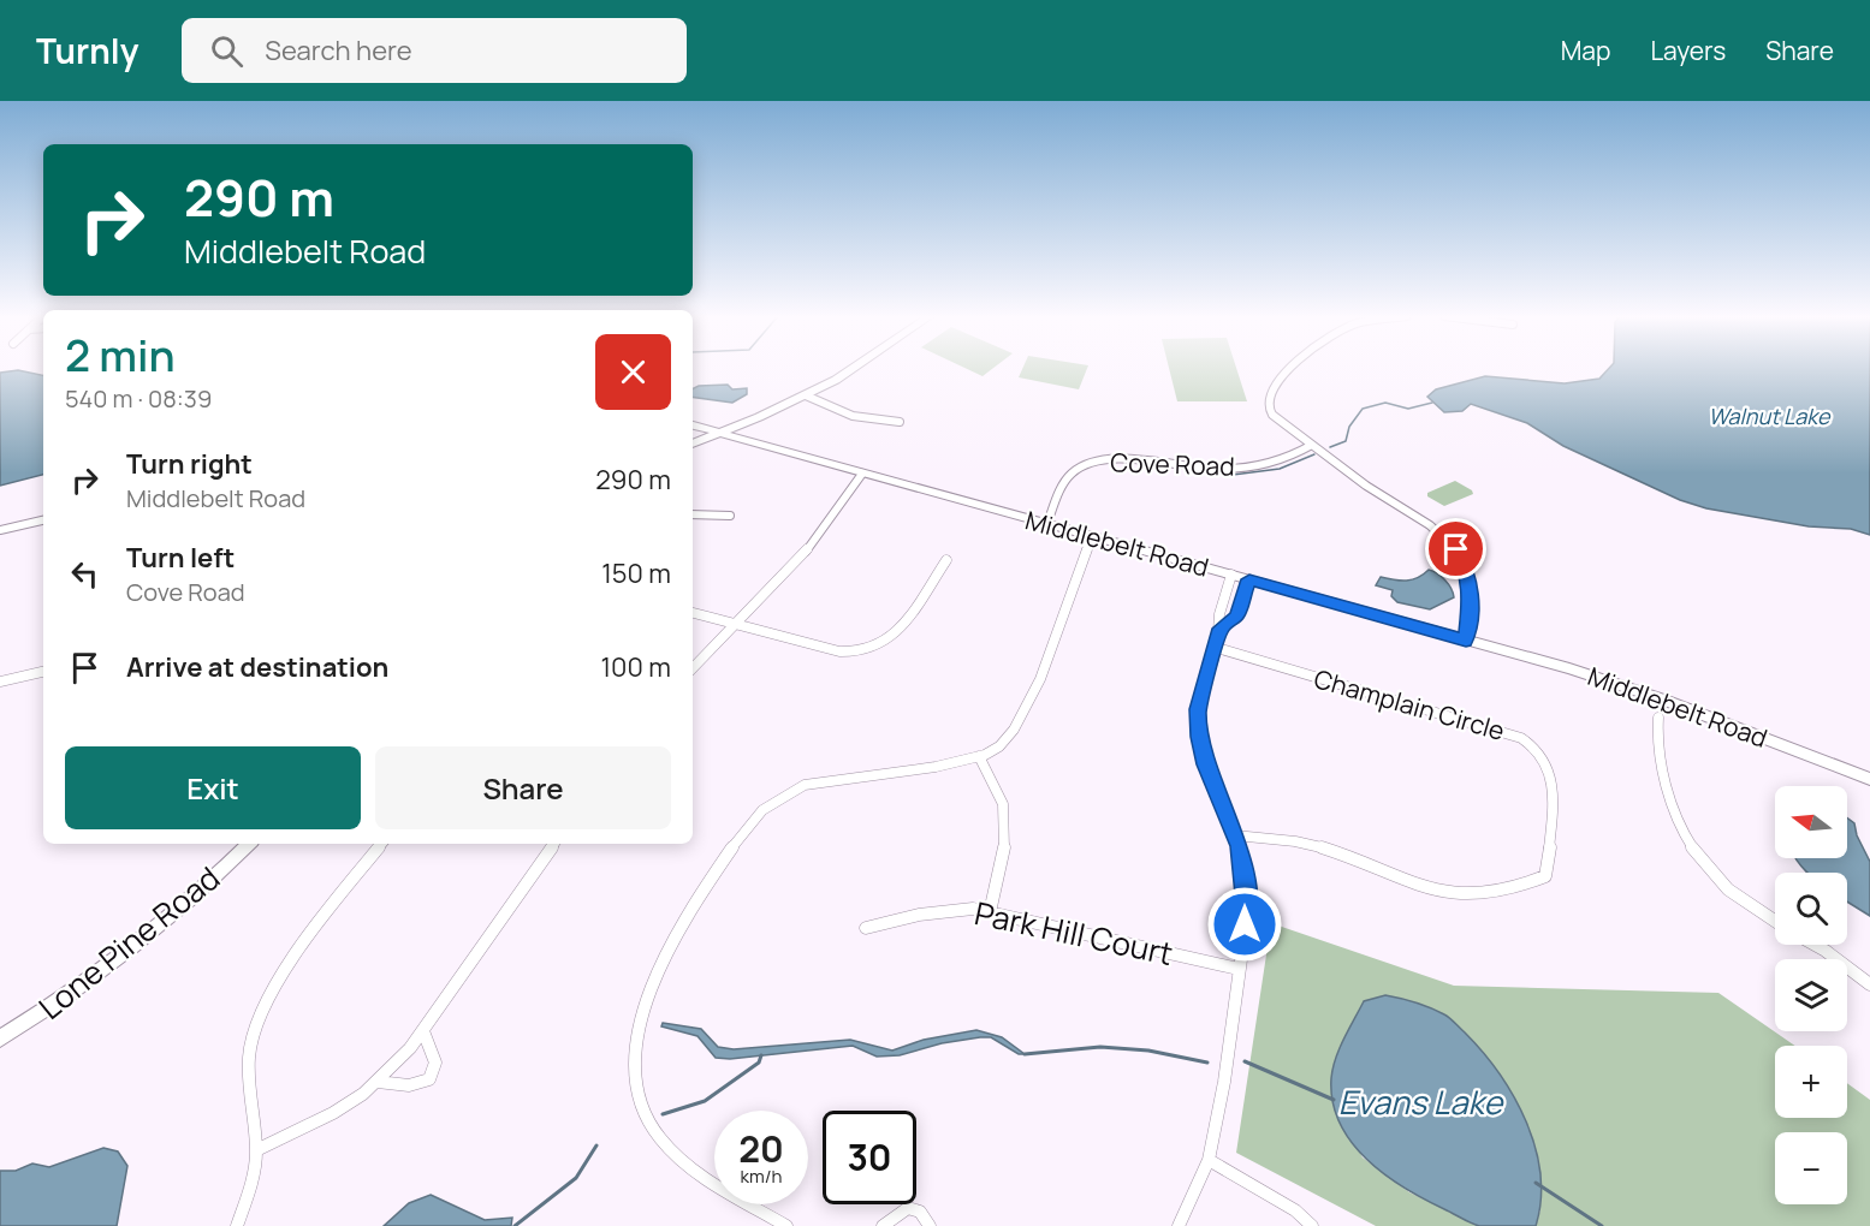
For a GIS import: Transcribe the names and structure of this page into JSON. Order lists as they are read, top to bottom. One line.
{"streets":{"street":["Cove Road","Middlebelt Road","Champlain Circle","Park Hill Court","Lone Pine Road"]},"crossings":[["Cove Road","Middlebelt Road"]],"water":["Walnut Lake","Evans Lake"],"north":"left","page":{"header":"Turnly","search":"Search here","nav":["Map","Layers","Share"],"turn":["290 m","Middlebelt Road"],"heading":["2 min","540 m · 08:39"],"list":[{"name":"Turn right","note":"Middlebelt Road","value":"290 m"},{"name":"Turn left","note":"Cove Road","value":"150 m"},{"name":"Arrive at destination","value":"100 m"}],"buttons":["Exit","Share"],"map_buttons":["+","−"],"speed":"20 km/h","limit":"30"}}
